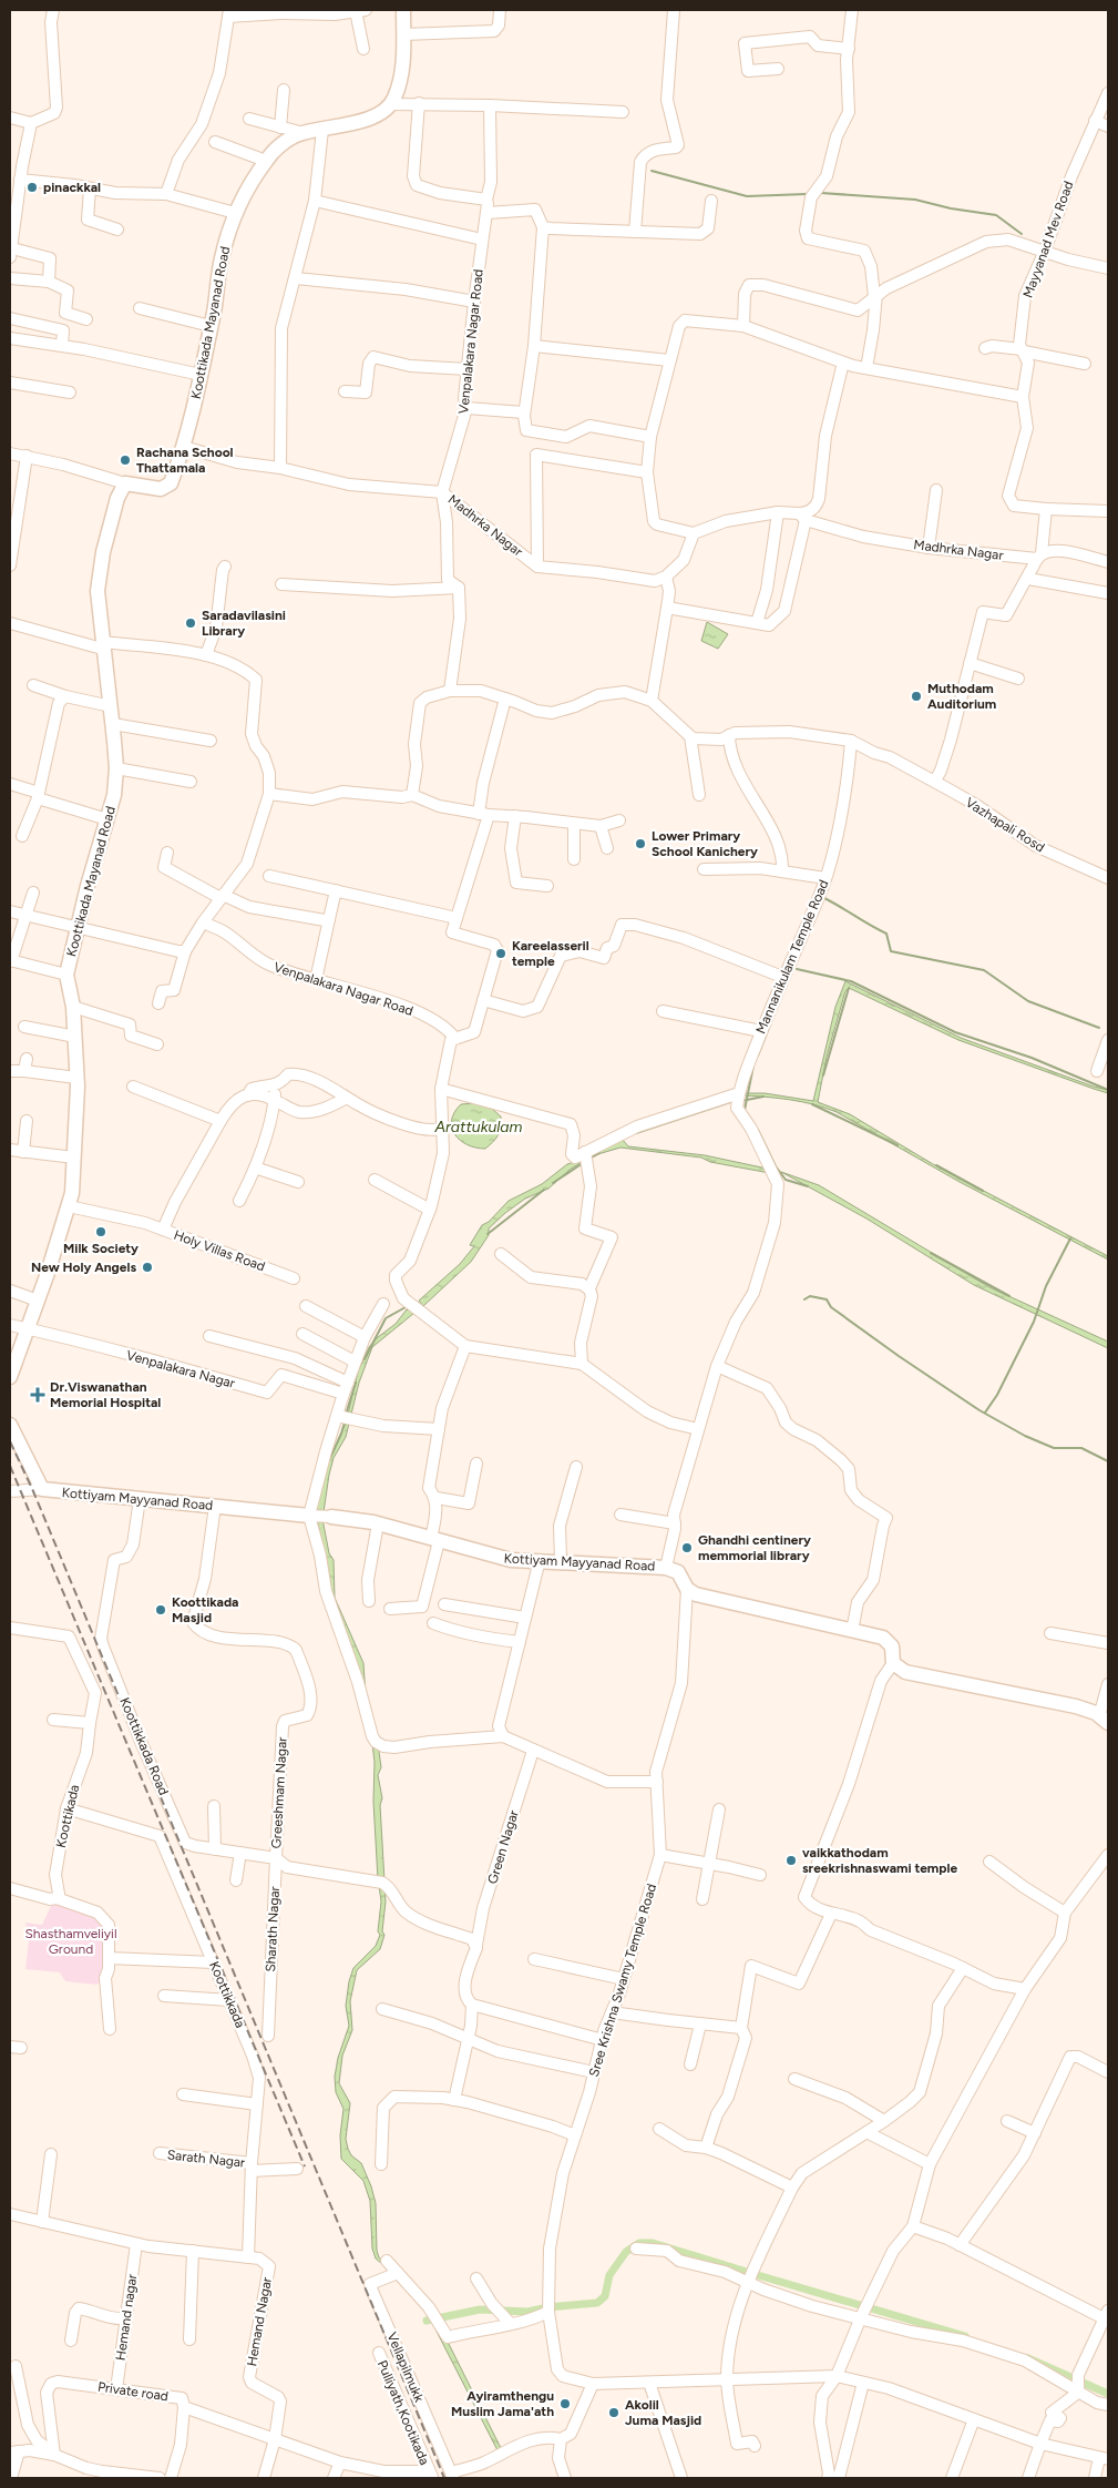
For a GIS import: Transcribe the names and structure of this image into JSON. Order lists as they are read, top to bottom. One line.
{"streets":{"main road":["Koottikada Mayanad Road","Kottiyam Mayyanad Road"],"street":["Mayyanad Mev Road","Venpalakara Nagar Road","Madhrka Nagar","Vazhapali Rosd","Mannanikulam Temple Road","Holy Villas Road","Venpalakara Nagar","Koottikkada Road","Greeshmam Nagar","Koottikada","Green Nagar","Sharath Nagar","Sree Krishna Swamy Temple Road","Koottikkada","Sarath Nagar","Hemand nagar","Hemand Nagar","Vellapilmukk","Private road","Pulliyath,Kootikada"]},"crossings":[["Koottikada Mayanad Road","Madhrka Nagar"],["Koottikada Mayanad Road","Holy Villas Road"],["Koottikada Mayanad Road","Venpalakara Nagar"],["Venpalakara Nagar Road","Madhrka Nagar"],["Kottiyam Mayyanad Road","Koottikkada Road"],["Kottiyam Mayyanad Road","Greeshmam Nagar"],["Kottiyam Mayyanad Road","Sree Krishna Swamy Temple Road"],["Greeshmam Nagar","Green Nagar"],["Greeshmam Nagar","Sharath Nagar"],["Koottikada","Koottikkada"],["Koottikkada","Sarath Nagar"],["Koottikkada","Hemand Nagar"],["Hemand nagar","Hemand Nagar"],["Hemand nagar","Private road"],["Hemand Nagar","Private road"],["Private road","Pulliyath,Kootikada"]],"water":["Arattukulam"],"parks":["Shasthamveliyil Ground"],"places":{"other":["pinackkal","Rachana School Thattamala","Saradavilasini Library","Muthodam Auditorium","Lower Primary School Kanichery","Kareelasseril temple","Milk Society","New Holy Angels","Ghandhi centinery memmorial library","Koottikada Masjid","vaikkathodam sreekrishnaswami temple","Ayiramthengu Muslim Jama'ath","Akolil Juma Masjid"],"health":["Dr.Viswanathan Memorial Hospital"]}}
